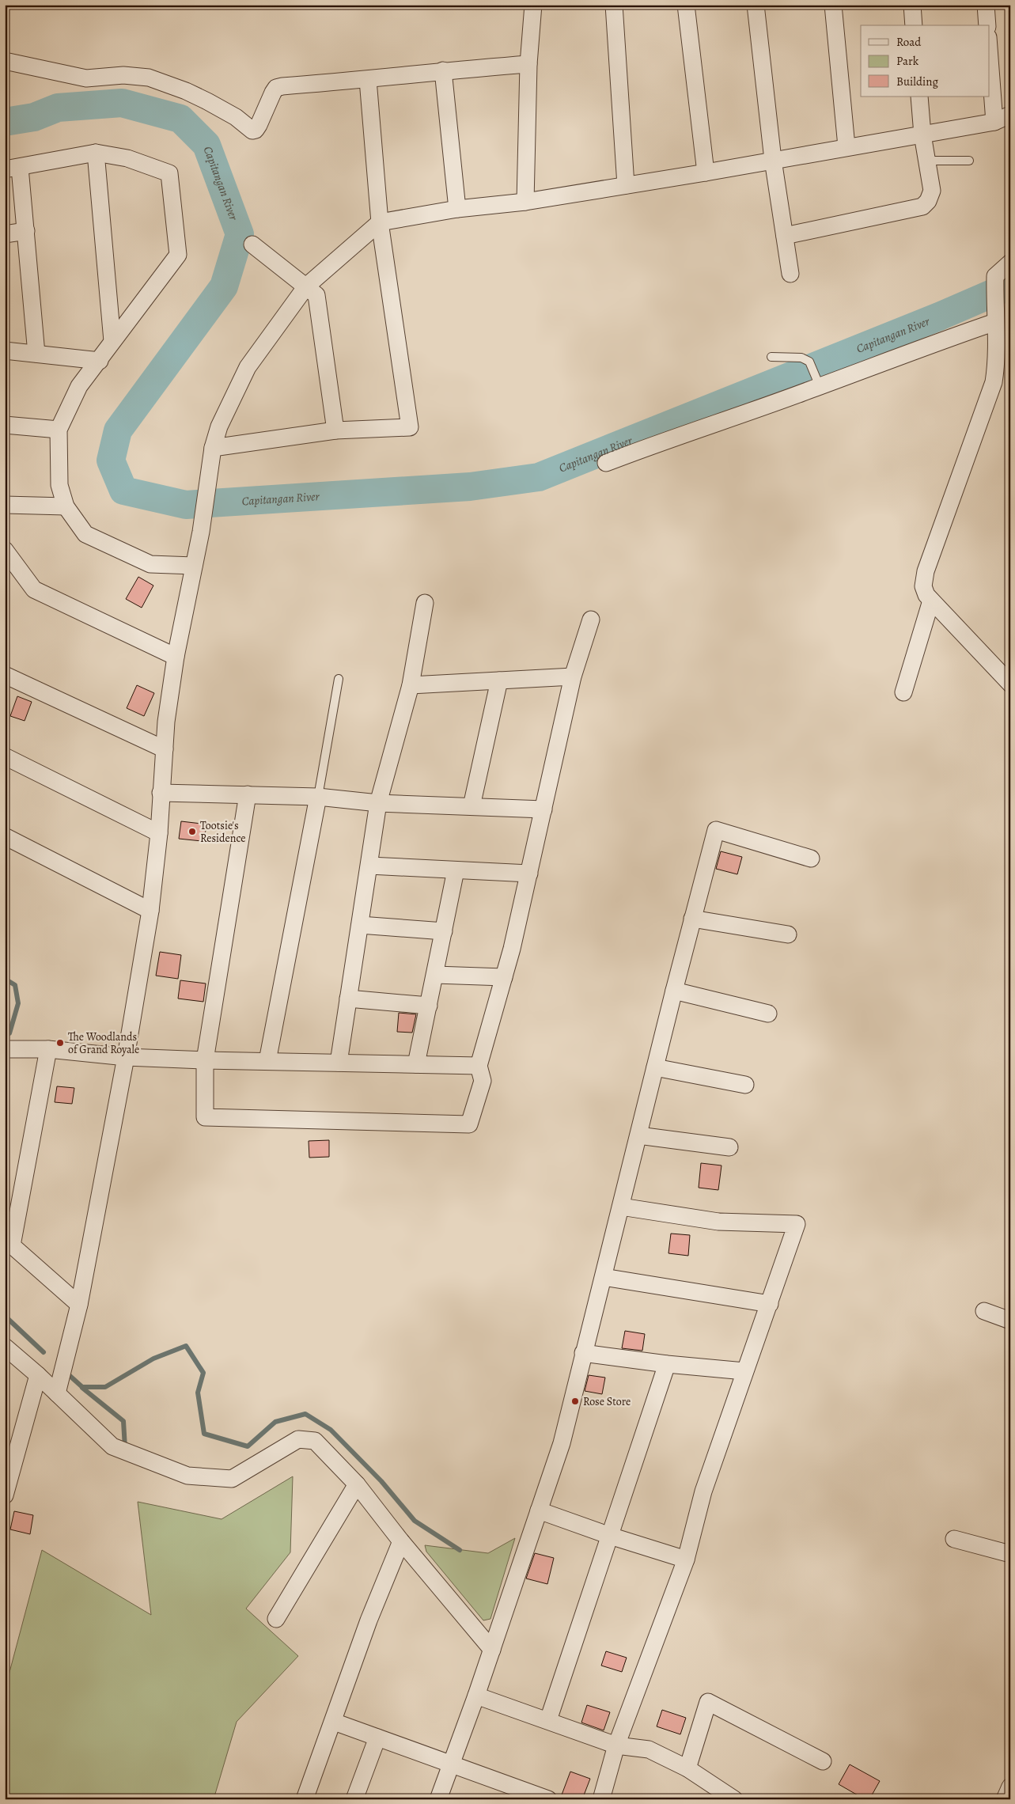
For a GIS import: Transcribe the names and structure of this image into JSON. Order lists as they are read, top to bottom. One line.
{"water":["Capitangan River"],"places":["Tootsie's Residence","The Woodlands of Grand Royale","Rose Store"],"legend":["Road","Park","Building"]}
